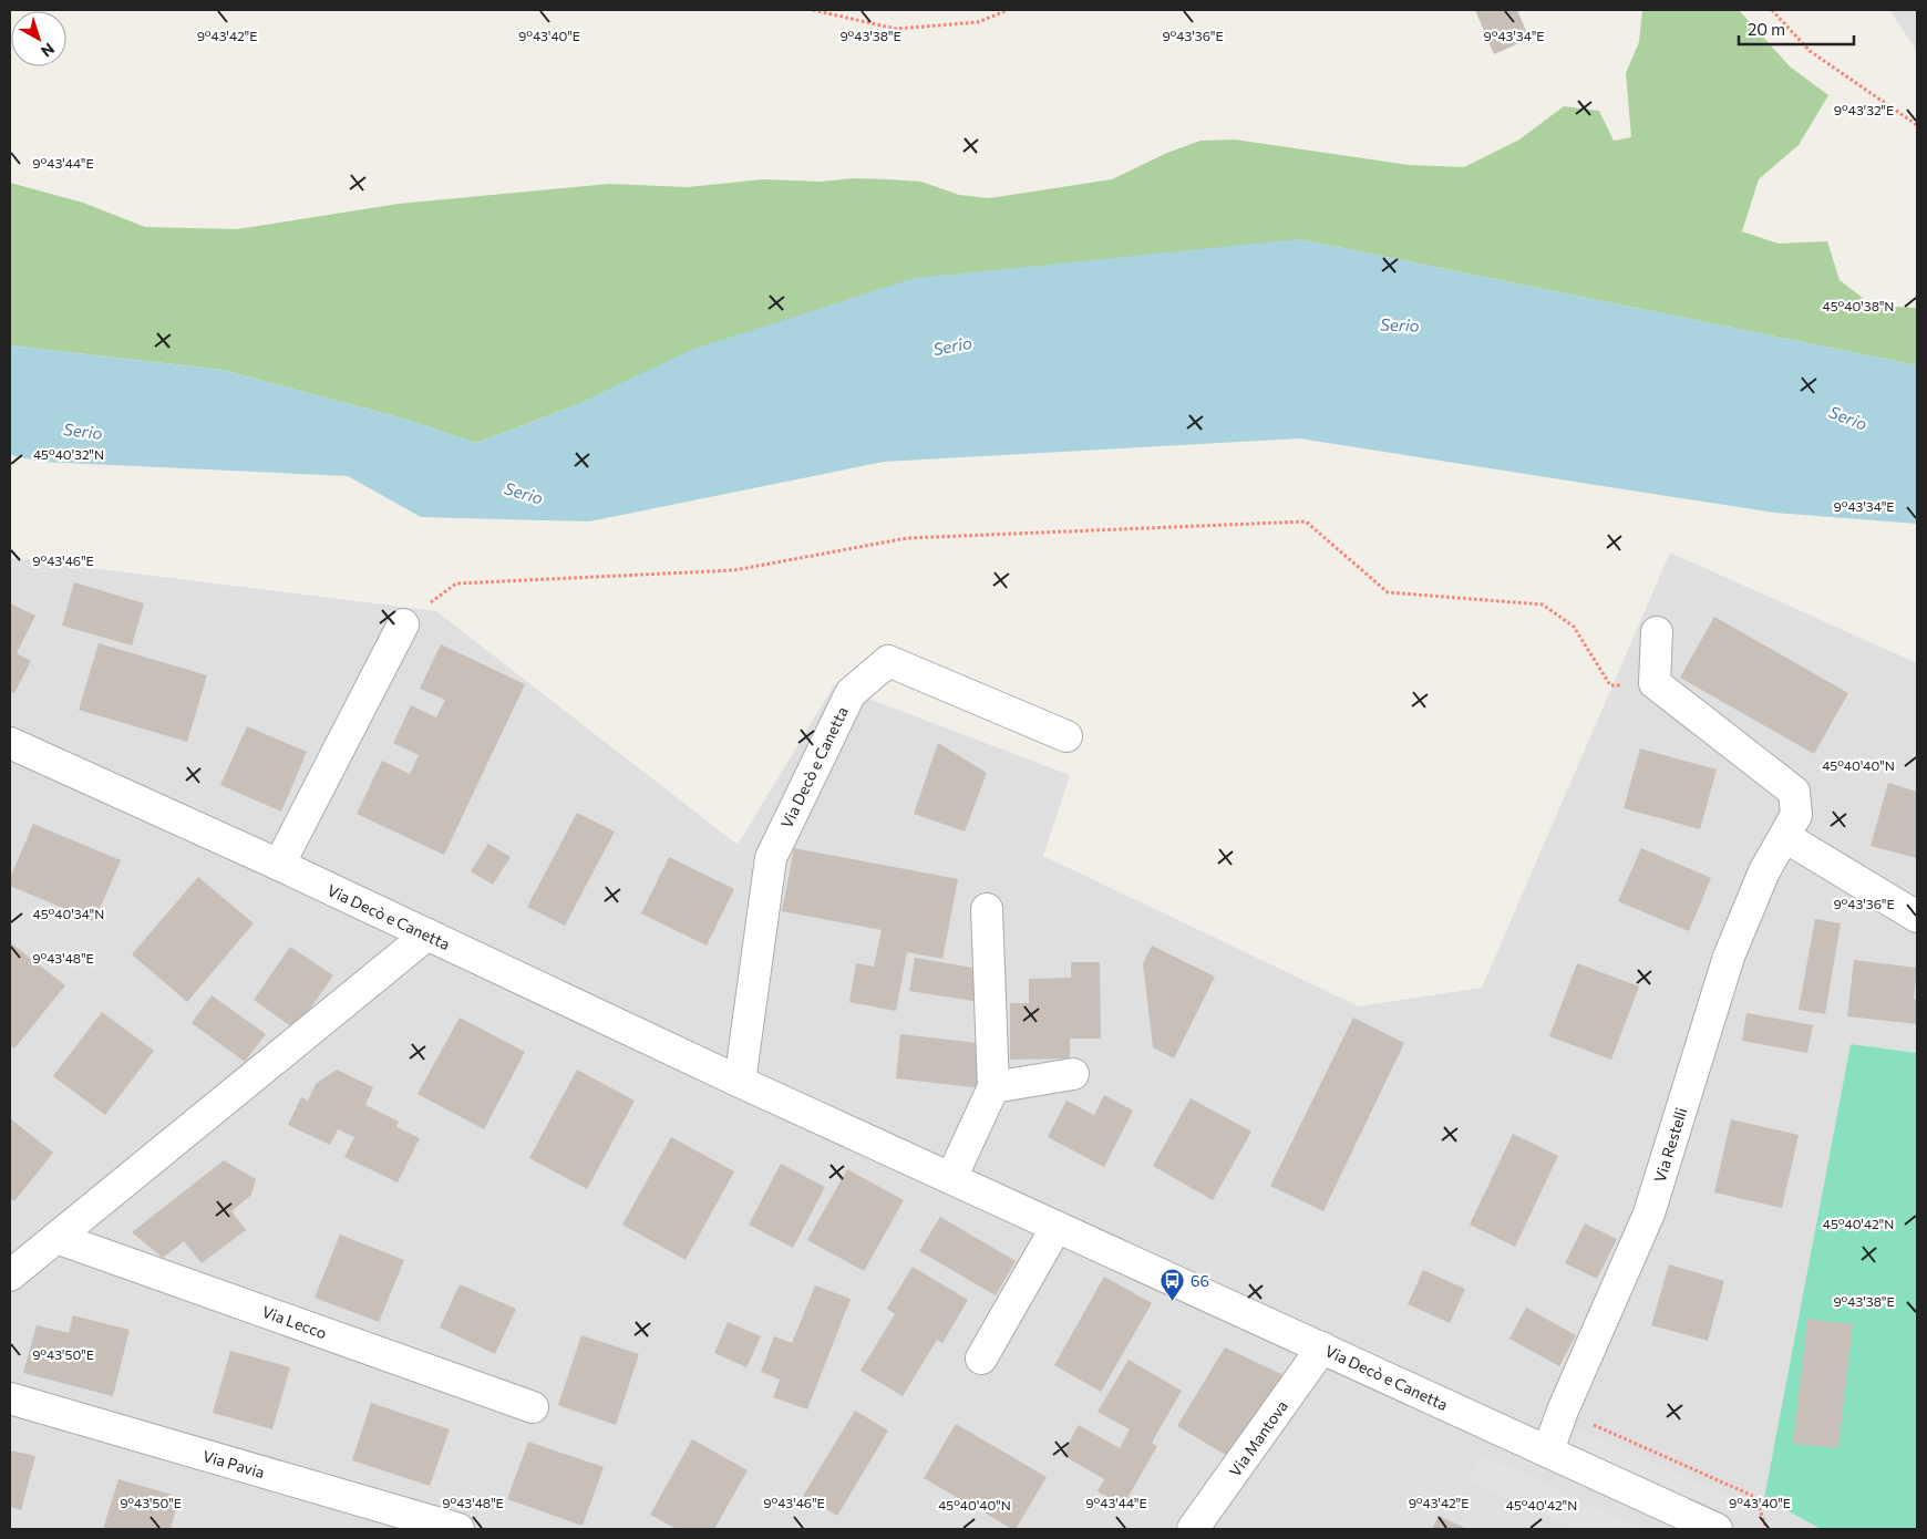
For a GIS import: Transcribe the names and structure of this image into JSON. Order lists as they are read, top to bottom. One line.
{"streets":{"street":["Via Decò e Canetta","Via Restelli","Via Lecco","Via Mantova","Via Pavia"]},"crossings":[["Via Decò e Canetta","Via Restelli"],["Via Decò e Canetta","Via Mantova"]],"water":["Serio"],"places":{"bus stop":["66"]},"scale_bar":"20 m","north":"bottom right","coordinates":["9°43'38\"E","9°43'36\"E","9°43'34\"E","9°43'42\"E","9°43'40\"E","9°43'32\"E","9°43'44\"E","45°40'38\"N","45°40'32\"N","9°43'46\"E","45°40'40\"N","45°40'34\"N","9°43'48\"E","45°40'42\"N","9°43'50\"E"]}
